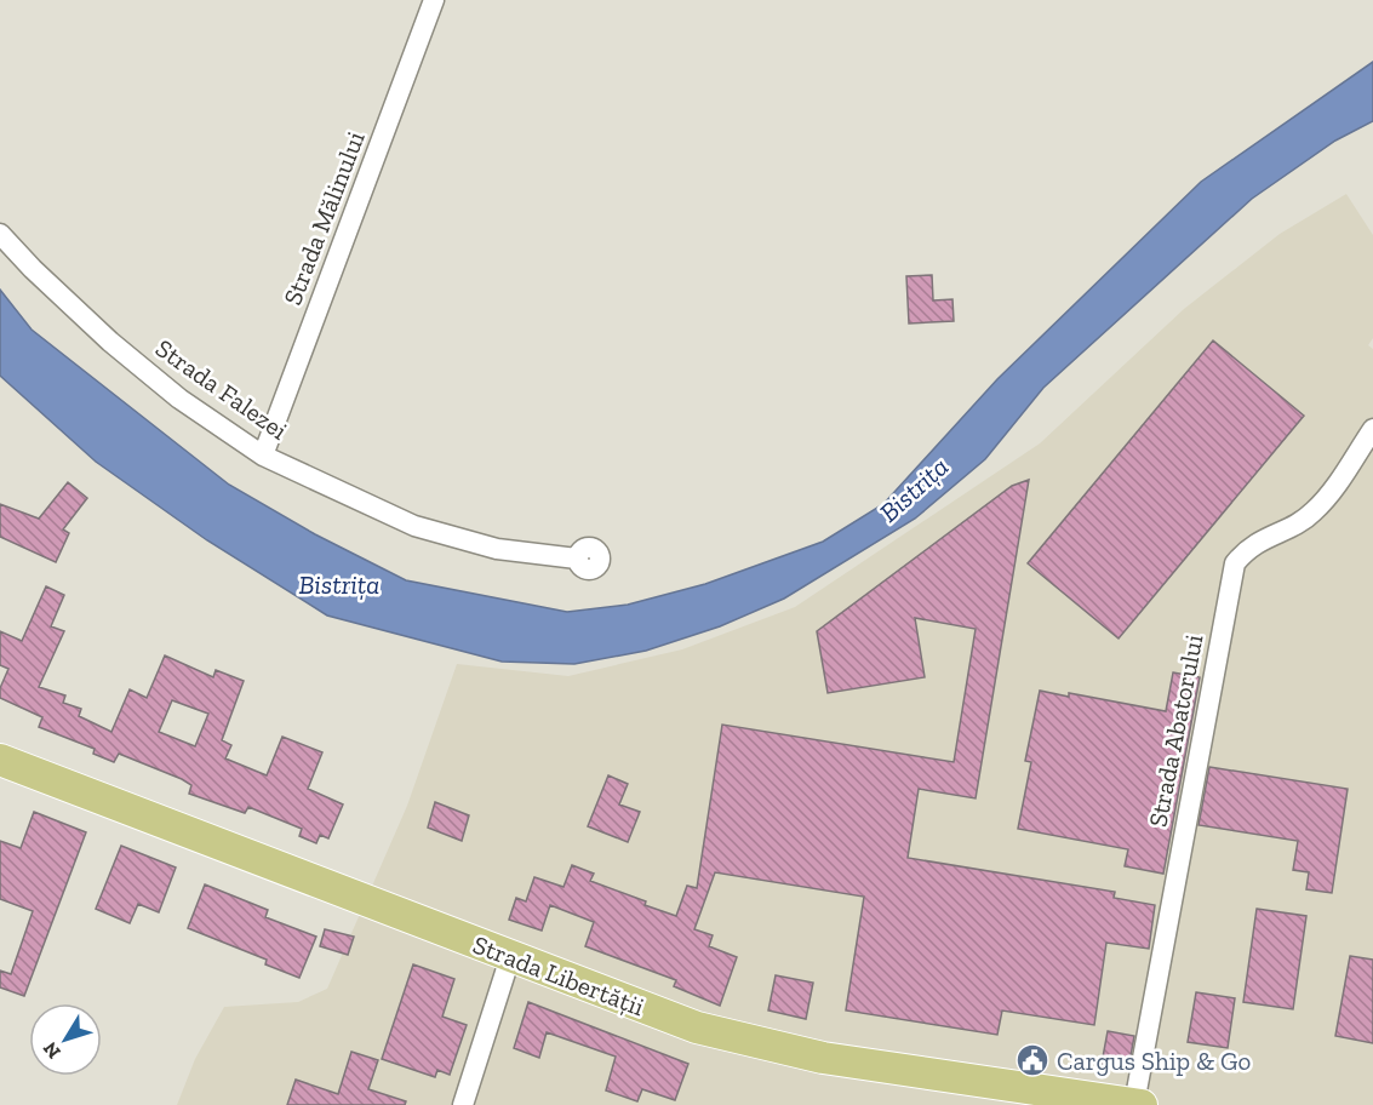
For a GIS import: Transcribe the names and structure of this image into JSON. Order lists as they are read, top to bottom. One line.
{"streets":{"main road":["Strada Libertății"],"street":["Strada Mălinului","Strada Falezei","Strada Abatorului"]},"crossings":[["Strada Mălinului","Strada Falezei"],["Strada Abatorului","Strada Libertății"]],"water":["Bistrița"],"places":{"public building":["Cargus Ship & Go"]},"north":"bottom left"}
